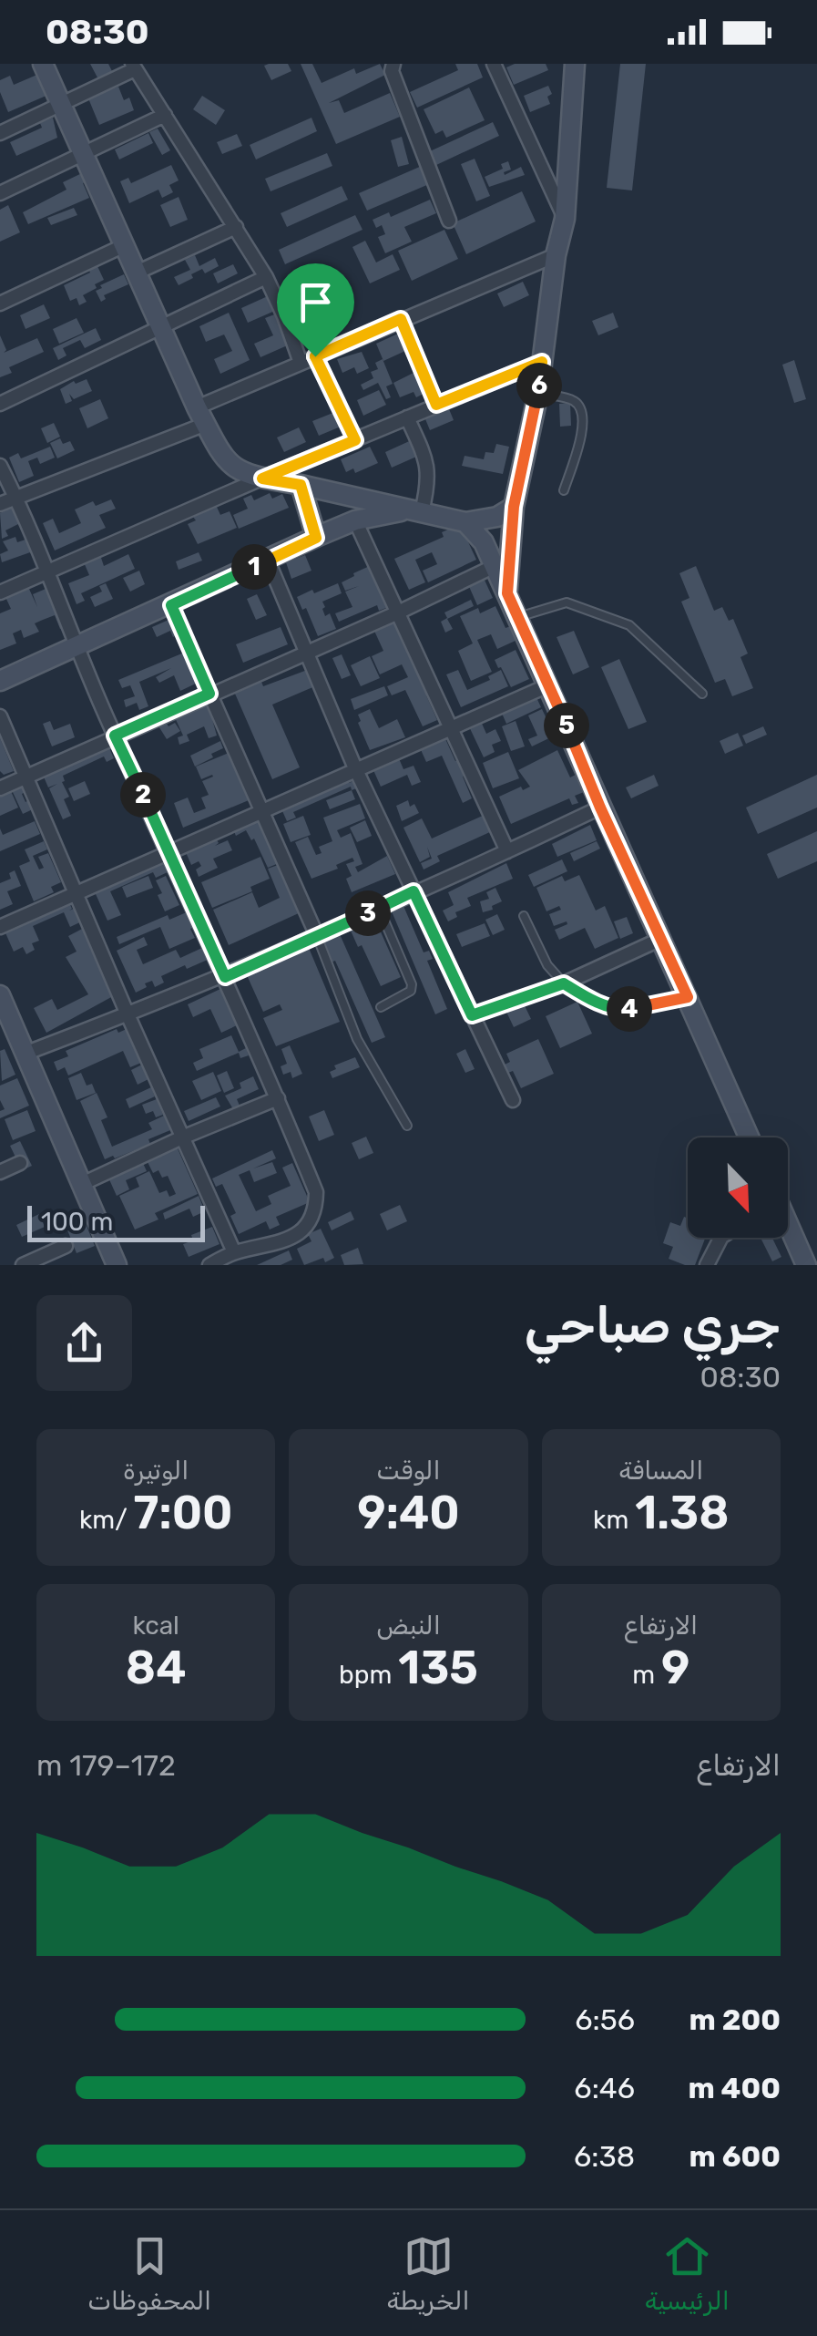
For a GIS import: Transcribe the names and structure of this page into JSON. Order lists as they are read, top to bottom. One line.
{"scale_bar":"100 m","north":"bottom right","page":{"status":"08:30","pins":["6","1","5","2","3","4"],"scale":"100 m","heading":["جري صباحي","08:30"],"stats":[["المسافة","1.38 km"],["الوقت","9:40"],["الوتيرة","7:00 /km"],["الارتفاع","9 m"],["النبض","135 bpm"],["kcal","84"]],"chart":["الارتفاع","172–179 m"],"list":[{"name":"200 m","note":"6:56"},{"name":"400 m","note":"6:46"},{"name":"600 m","note":"6:38"}],"tabs":["الرئيسية","الخريطة","المحفوظات"]}}
